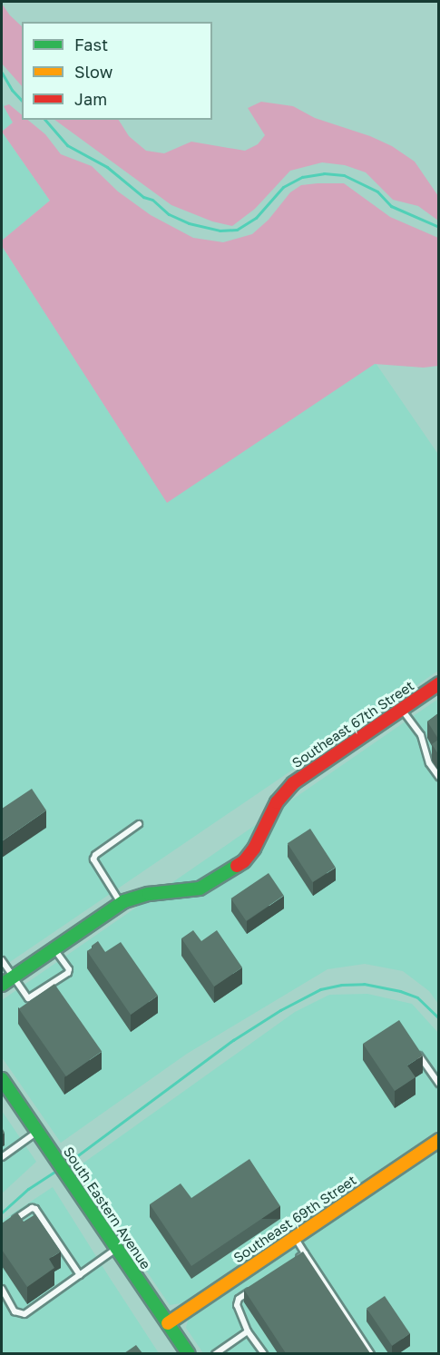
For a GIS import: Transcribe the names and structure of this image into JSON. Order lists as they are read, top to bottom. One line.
{"streets":{"street":["Southeast 67th Street","South Eastern Avenue","Southeast 69th Street"]},"crossings":[["South Eastern Avenue","Southeast 69th Street"]],"legend":["Fast","Slow","Jam"]}
